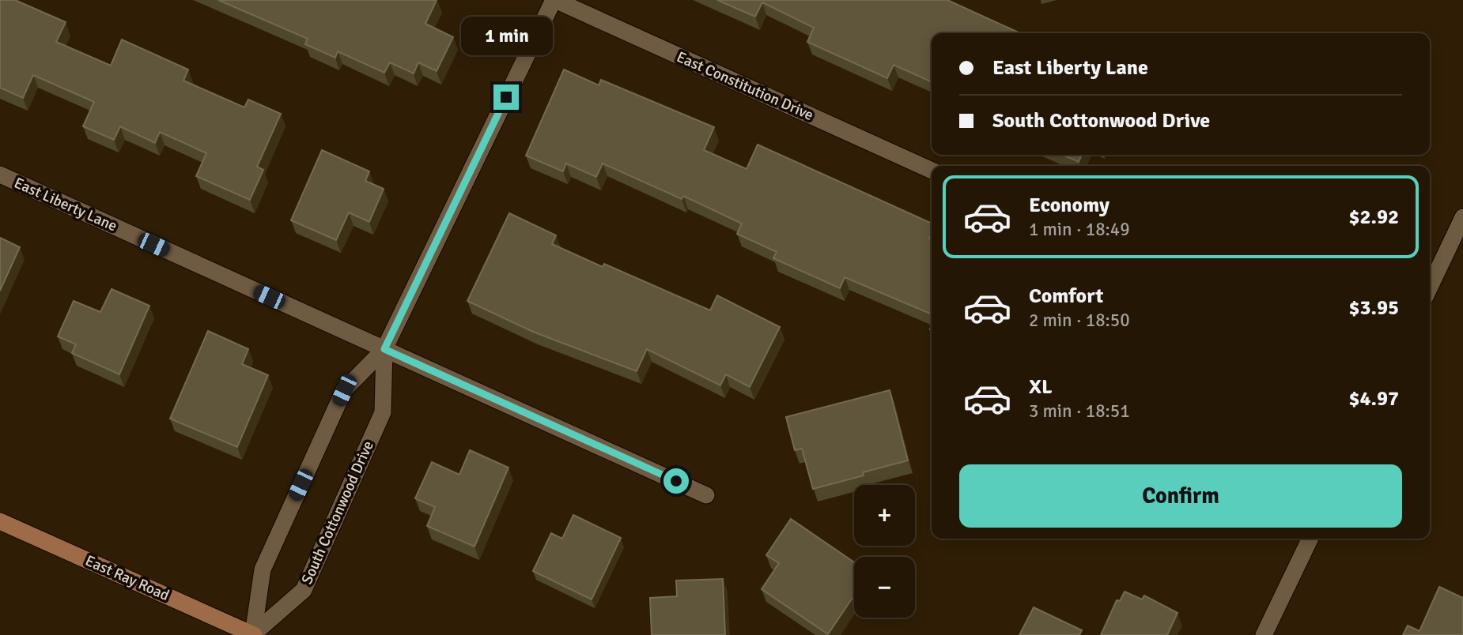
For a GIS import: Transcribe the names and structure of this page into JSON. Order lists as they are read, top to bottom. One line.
{"streets":{"main road":["East Ray Road"],"street":["East Constitution Drive","East Liberty Lane","South Cottonwood Drive"]},"crossings":[["East Constitution Drive","South Cottonwood Drive"],["East Liberty Lane","South Cottonwood Drive"],["South Cottonwood Drive","East Ray Road"]],"page":{"bubble":"1 min","banner":["East Liberty Lane","South Cottonwood Drive"],"list":[{"name":"Economy","note":"1 min · 18:49","value":"$2.92"},{"name":"Comfort","note":"2 min · 18:50","value":"$3.95"},{"name":"XL","note":"3 min · 18:51","value":"$4.97"}],"buttons":"Confirm","map_buttons":["+","−"]}}
